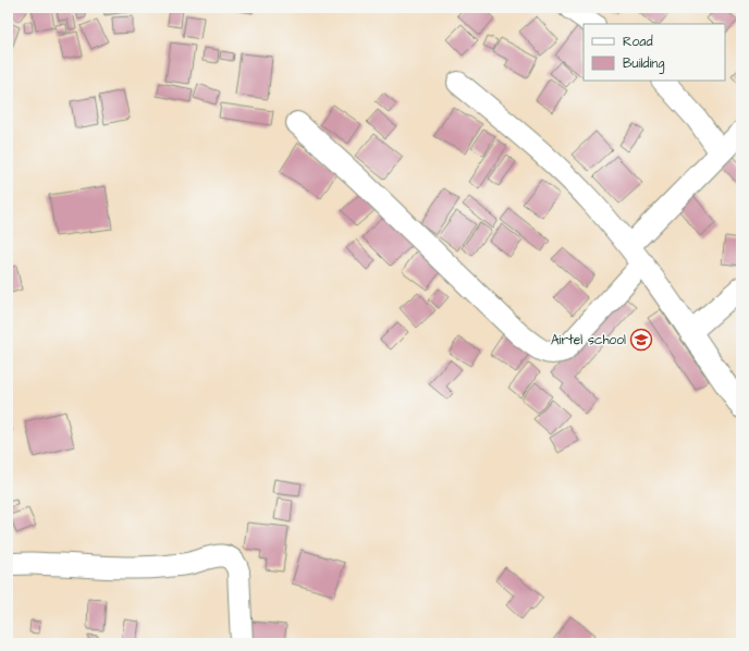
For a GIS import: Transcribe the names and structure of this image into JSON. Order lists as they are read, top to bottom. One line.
{"places":{"school or university":["Airtel school"]},"legend":["Road","Building"]}
